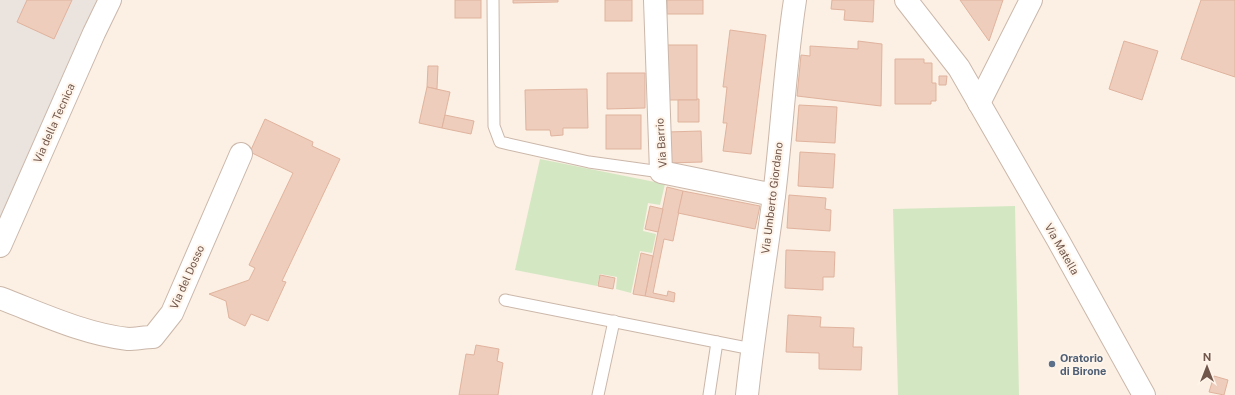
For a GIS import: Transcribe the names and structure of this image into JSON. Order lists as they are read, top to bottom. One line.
{"streets":{"street":["Via della Tecnica","Via Barrio","Via Umberto Giordano","Via Matella","Via del Dosso"]},"crossings":[["Via Barrio","Via Umberto Giordano"]],"places":["Oratorio di Birone"],"north":"top"}
